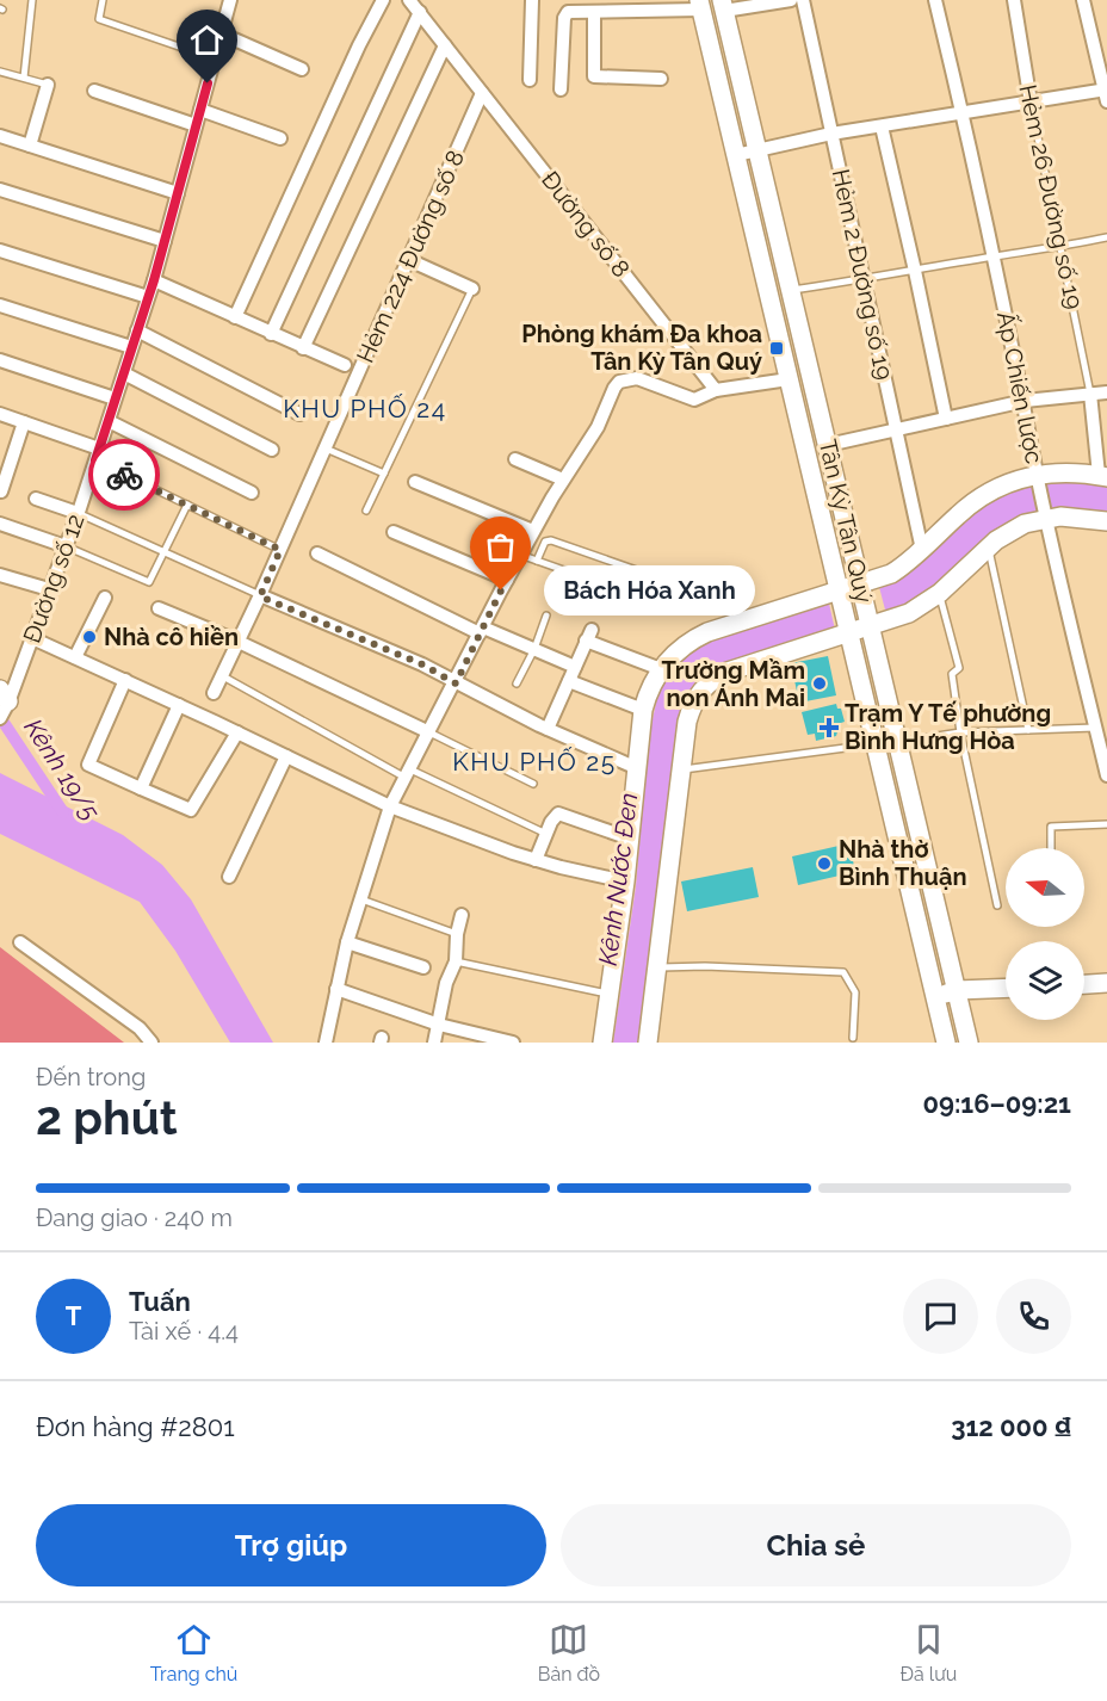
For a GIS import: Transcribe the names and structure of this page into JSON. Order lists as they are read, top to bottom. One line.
{"streets":{"main road":["Tân Kỳ Tân Quý"],"street":["Hẻm 26 Đường số 19","Đường số 8","Hẻm 224 Đường số 8","Hẻm 2 Đường số 19","Ấp Chiến lược","Đường số 12"]},"crossings":[["Đường số 8","Hẻm 224 Đường số 8"]],"districts":["KHU PHỐ 24","KHU PHỐ 25"],"water":["Kênh 19/5","Kênh Nước Đen"],"places":{"transit":["Phòng khám Đa khoa Tân Kỳ Tân Quý"],"other":["Bách Hóa Xanh","Nhà cô hiền","Trường Mầm non Ánh Mai","Nhà thờ Bình Thuận"],"health":["Trạm Y Tế phường Bình Hưng Hòa"]},"north":"left","page":{"bubble":"Bách Hóa Xanh","heading":["2 phút","Đến trong","09:16–09:21"],"panel":["Tuấn","Tài xế · 4.4","Đơn hàng #2801","312 000 ₫"],"bar":"Đang giao · 240 m","round":"T","buttons":["Trợ giúp","Chia sẻ"],"tabs":["Trang chủ","Bản đồ","Đã lưu"]}}
